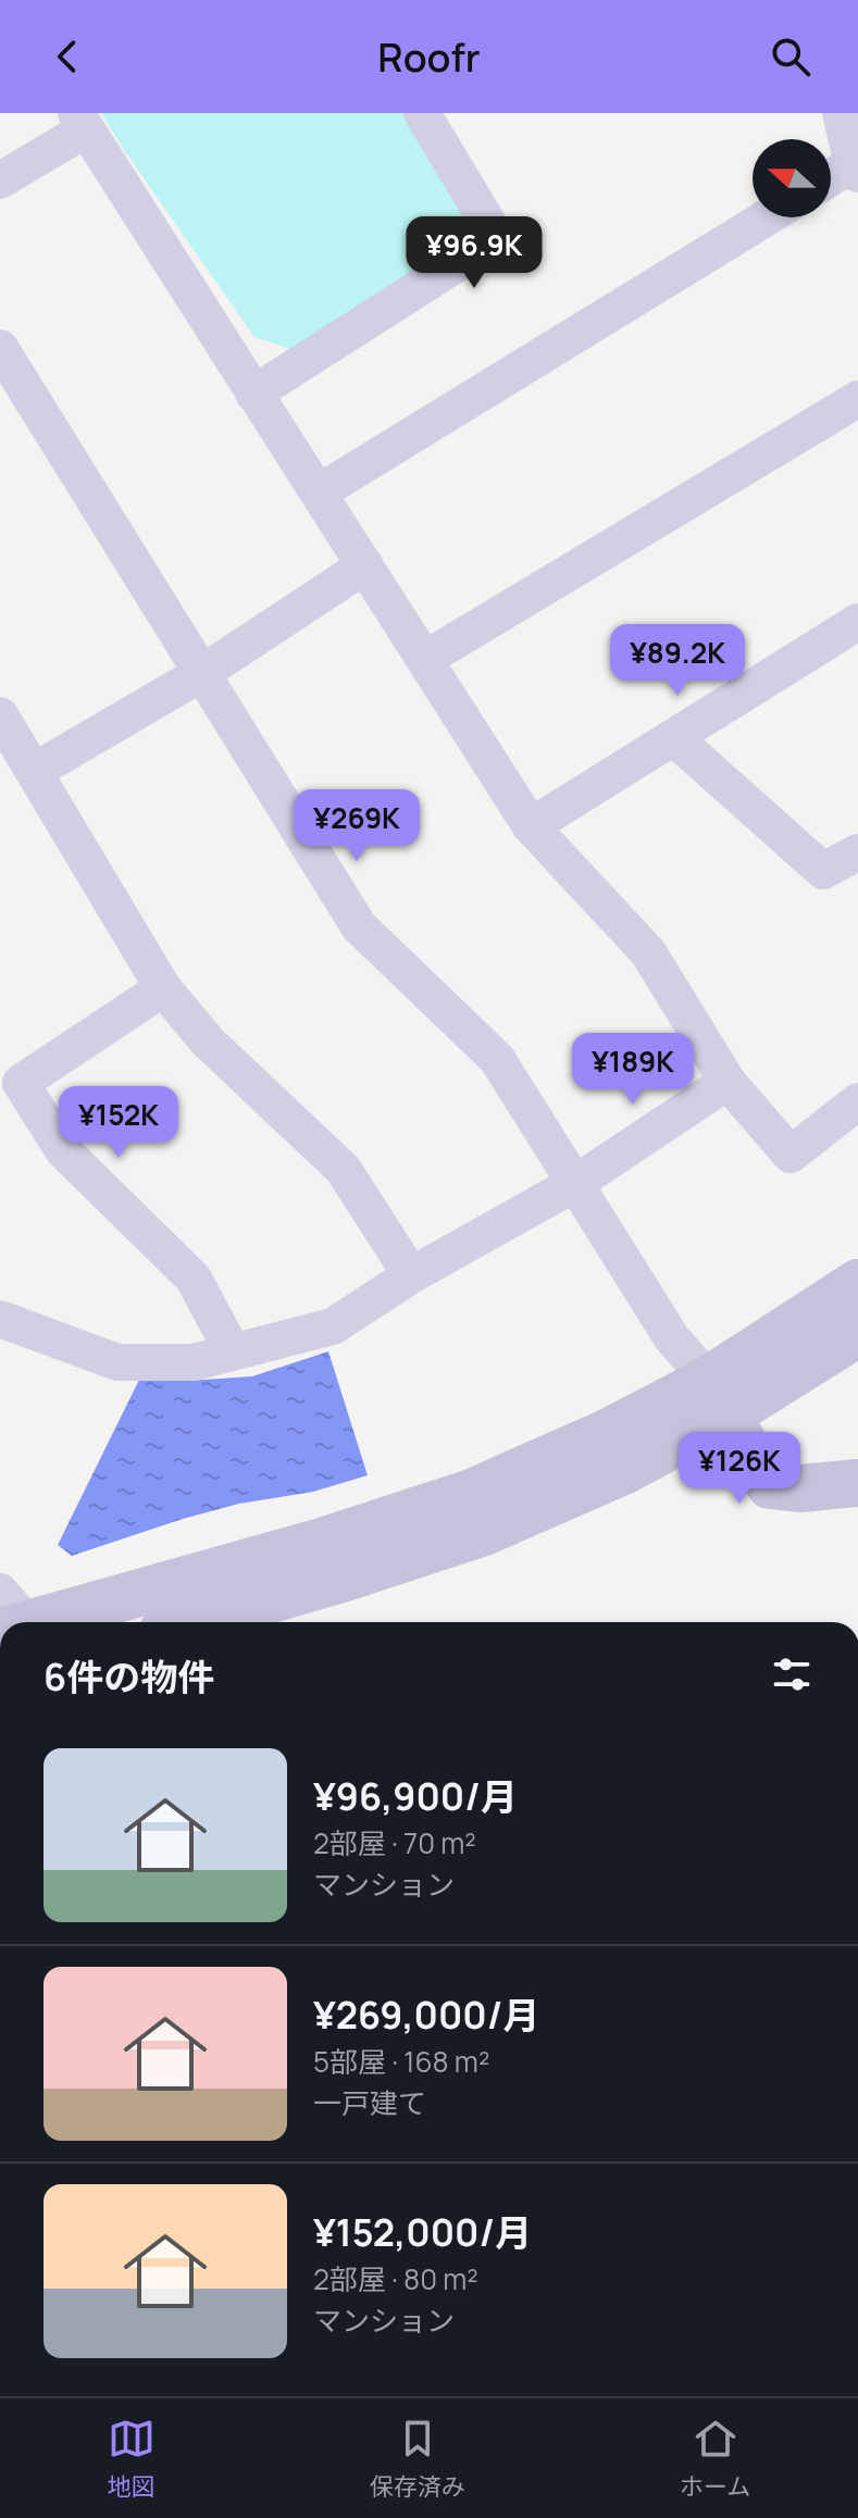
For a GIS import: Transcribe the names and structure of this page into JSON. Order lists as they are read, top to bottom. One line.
{"north":"left","page":{"header":"Roofr","price":["¥96.9K","¥89.2K","¥269K","¥189K","¥152K","¥126K"],"heading":"6件の物件","list":[{"name":"¥96,900/月","note":"2部屋 · 70 m² · マンション"},{"name":"¥269,000/月","note":"5部屋 · 168 m² · 一戸建て"},{"name":"¥152,000/月","note":"2部屋 · 80 m² · マンション"}],"tabs":["地図","保存済み","ホーム"]}}
